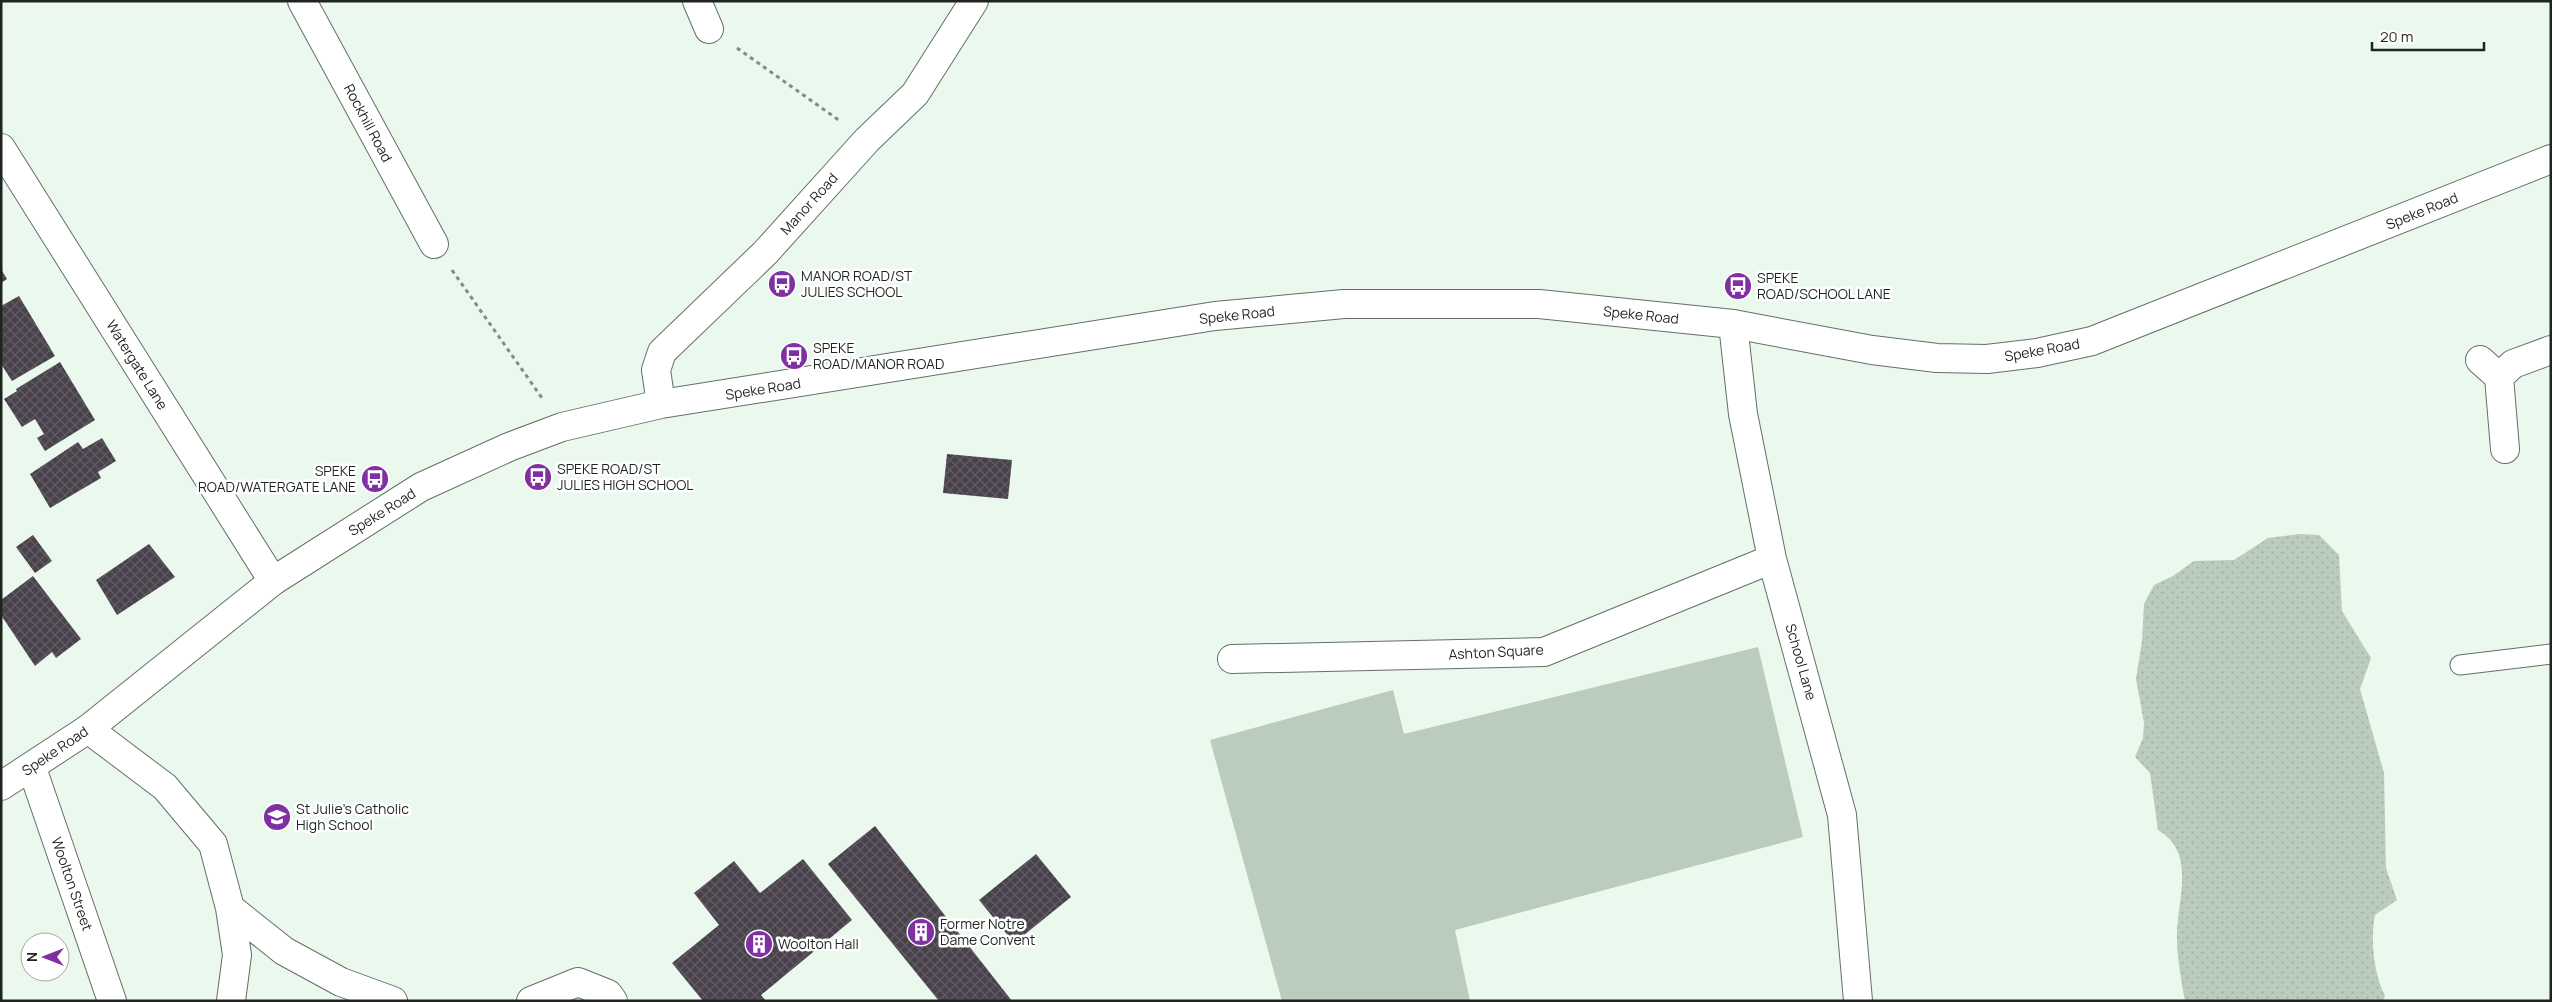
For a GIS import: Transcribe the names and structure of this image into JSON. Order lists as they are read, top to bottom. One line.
{"streets":{"street":["Rockhill Road","Manor Road","Speke Road","Watergate Lane","Ashton Square","School Lane","Woolton Street"]},"crossings":[["Manor Road","Speke Road"],["Speke Road","Watergate Lane"],["Speke Road","School Lane"],["Speke Road","Woolton Street"],["Ashton Square","School Lane"]],"places":{"bus stop":["MANOR ROAD/ST JULIES SCHOOL","SPEKE ROAD/SCHOOL LANE","SPEKE ROAD/MANOR ROAD","SPEKE ROAD/ST JULIES HIGH SCHOOL","SPEKE ROAD/WATERGATE LANE"],"school or university":["St Julie's Catholic High School"],"building":["Former Notre Dame Convent","Woolton Hall"]},"scale_bar":"20 m","north":"left"}
